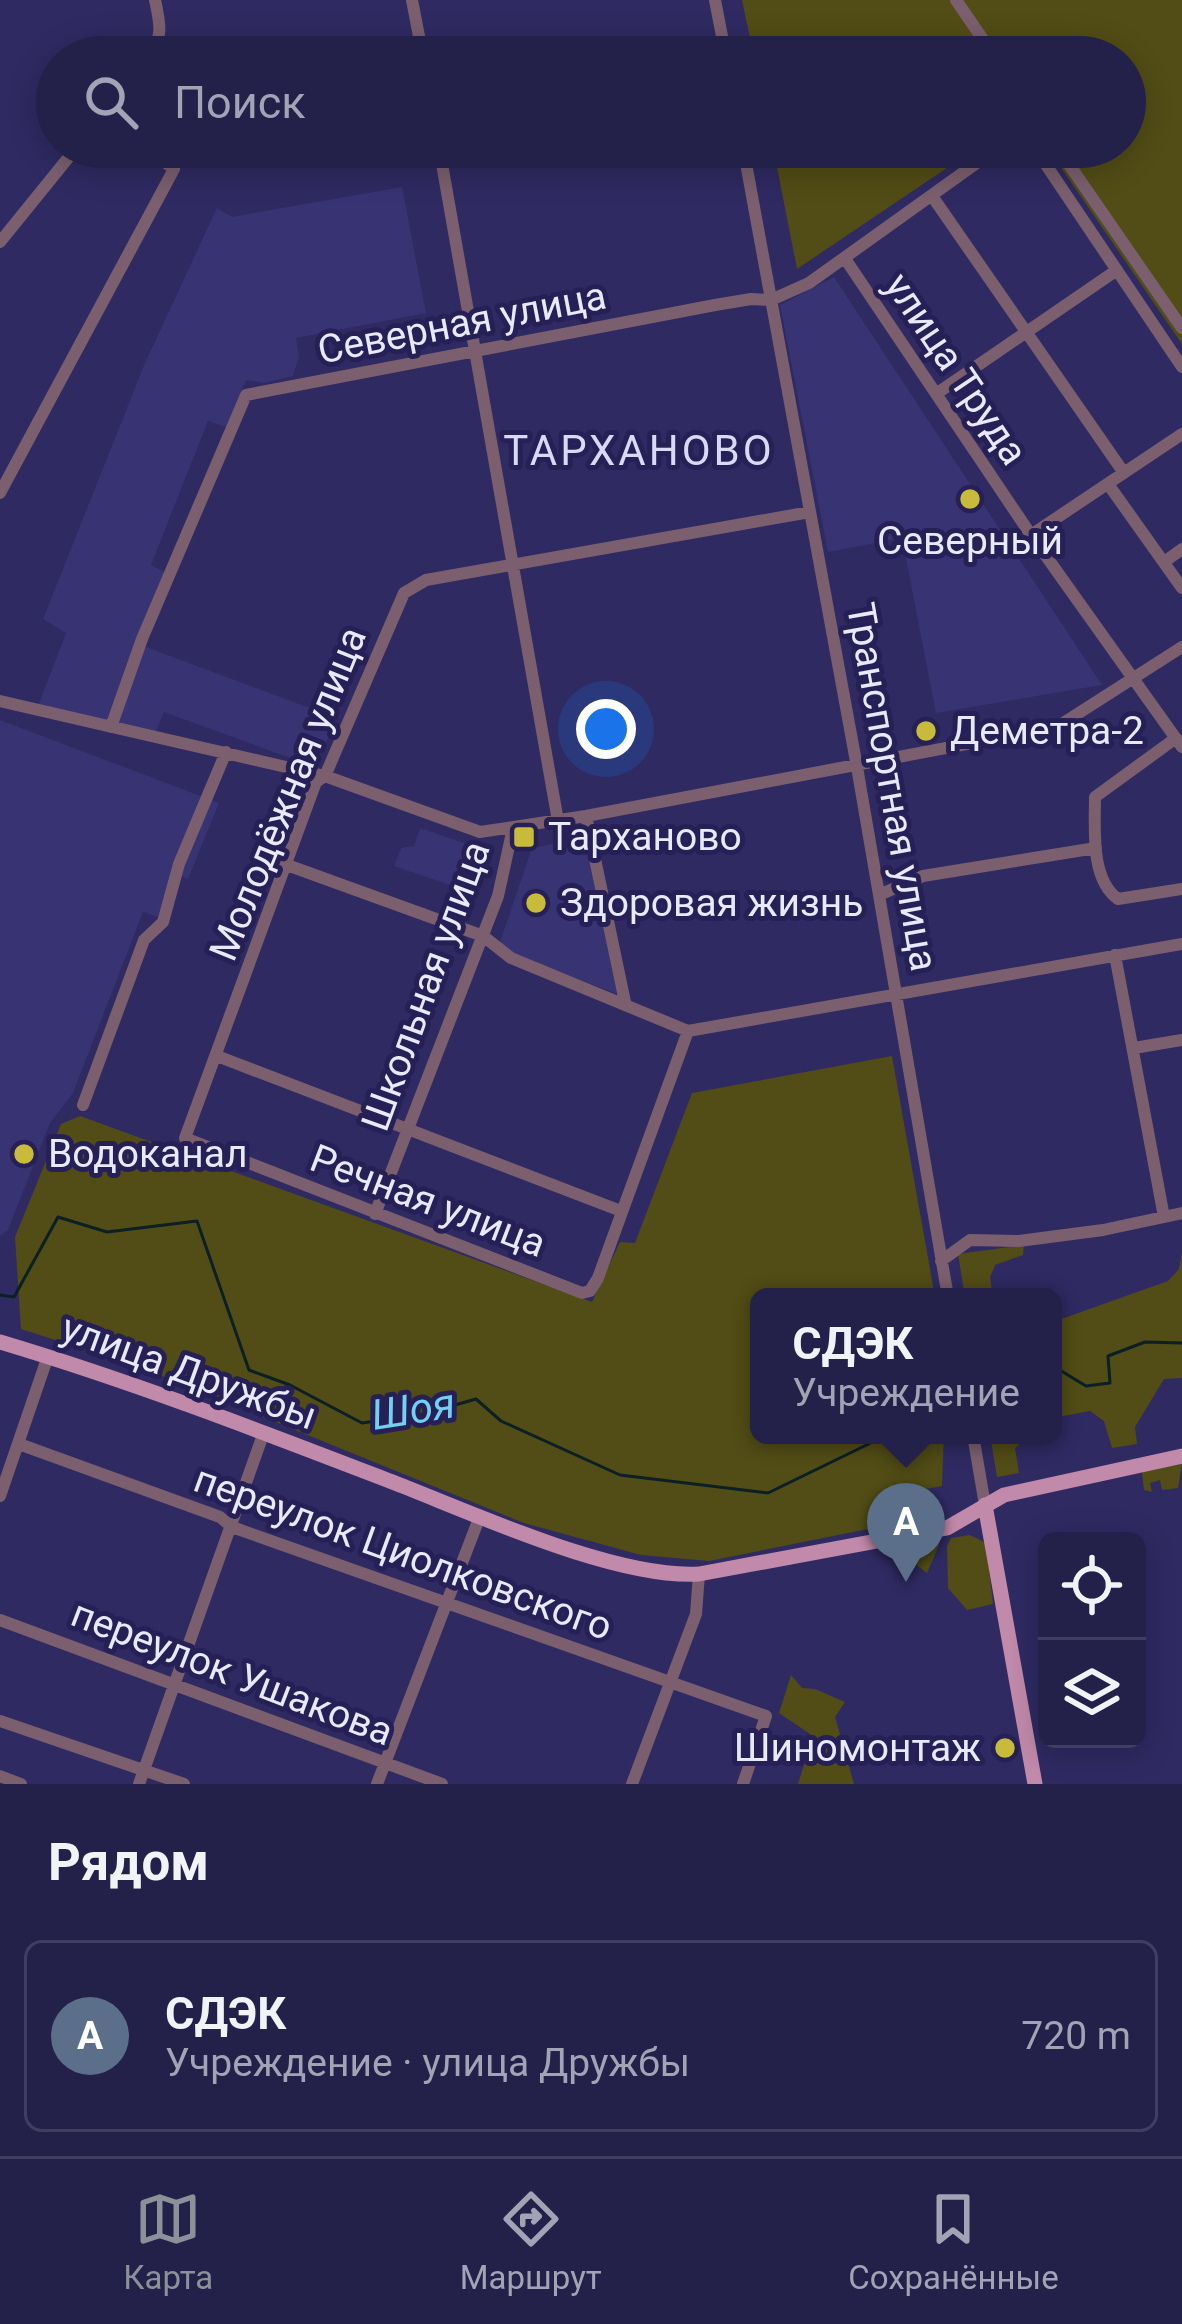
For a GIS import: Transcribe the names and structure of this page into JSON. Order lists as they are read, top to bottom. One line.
{"streets":{"main road":["улица Дружбы"],"street":["Северная улица","улица Труда","Транспортная улица","Молодёжная улица","Школьная улица","Речная улица","переулок Циолковского","переулок Ушакова"]},"crossings":[["Северная улица","улица Труда"],["Северная улица","Транспортная улица"],["улица Труда","Школьная улица"],["Транспортная улица","Молодёжная улица"],["Транспортная улица","Школьная улица"],["Молодёжная улица","Речная улица"],["Школьная улица","Речная улица"]],"districts":["ТАРХАНОВО"],"water":["Шоя"],"places":{"other":["Северный","Деметра-2","Здоровая жизнь","Водоканал","Шиномонтаж"],"transit":["Тарханово"]},"page":{"search":"Поиск","popup":["СДЭК","Учреждение"],"pins":"A","heading":"Рядом","list":[{"mark":"A","name":"СДЭК","note":"Учреждение · улица Дружбы","value":"720 m"}],"nav":["Карта","Маршрут","Сохранённые"]}}
